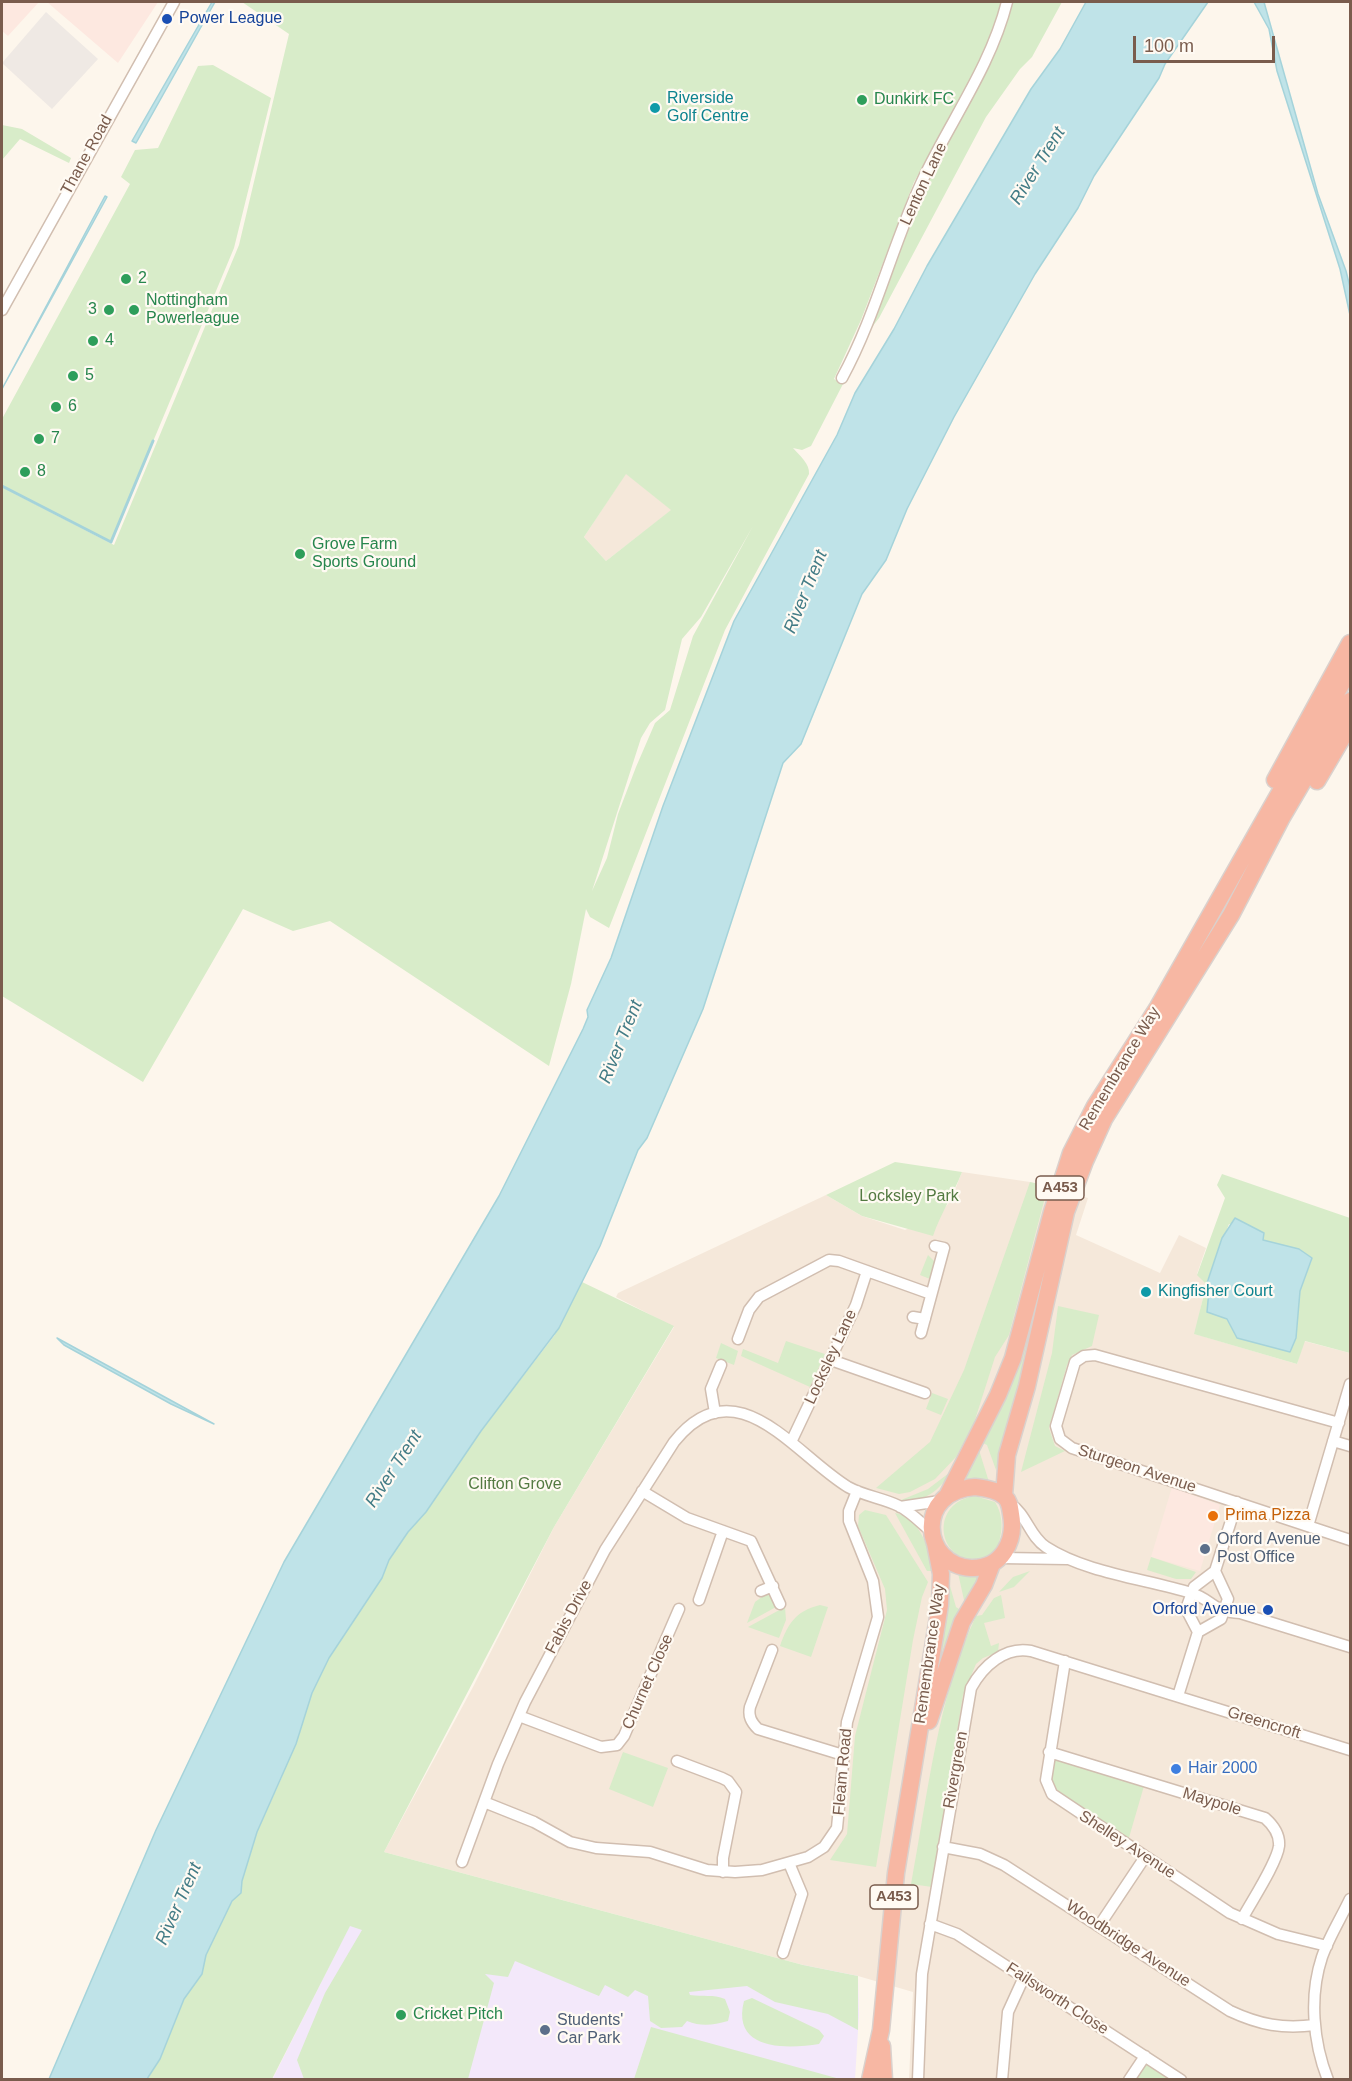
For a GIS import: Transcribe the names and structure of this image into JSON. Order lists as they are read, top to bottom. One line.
{"streets":{"highway":["Remembrance Way","A453"],"street":["Thane Road","Lenton Lane","Locksley Lane","Sturgeon Avenue","Fabis Drive","Churnet Close","Greencroft","Rivergreen","Fleam Road","Maypole","Shelley Avenue","Woodbridge Avenue","Failsworth Close"]},"crossings":[["Fabis Drive","Churnet Close"],["Fabis Drive","Fleam Road"],["Greencroft","Rivergreen"],["Rivergreen","Shelley Avenue"],["Rivergreen","Woodbridge Avenue"],["Rivergreen","Failsworth Close"],["Maypole","Shelley Avenue"]],"water":["River Trent"],"parks":["Locksley Park","Clifton Grove"],"places":["Power League","Dunkirk FC","Riverside Golf Centre","2","3","Nottingham Powerleague","4","5","6","7","8","Grove Farm Sports Ground","Kingfisher Court","Prima Pizza","Orford Avenue Post Office","Orford Avenue","Hair 2000","Cricket Pitch","Students' Car Park"],"scale_bar":"100 m"}
